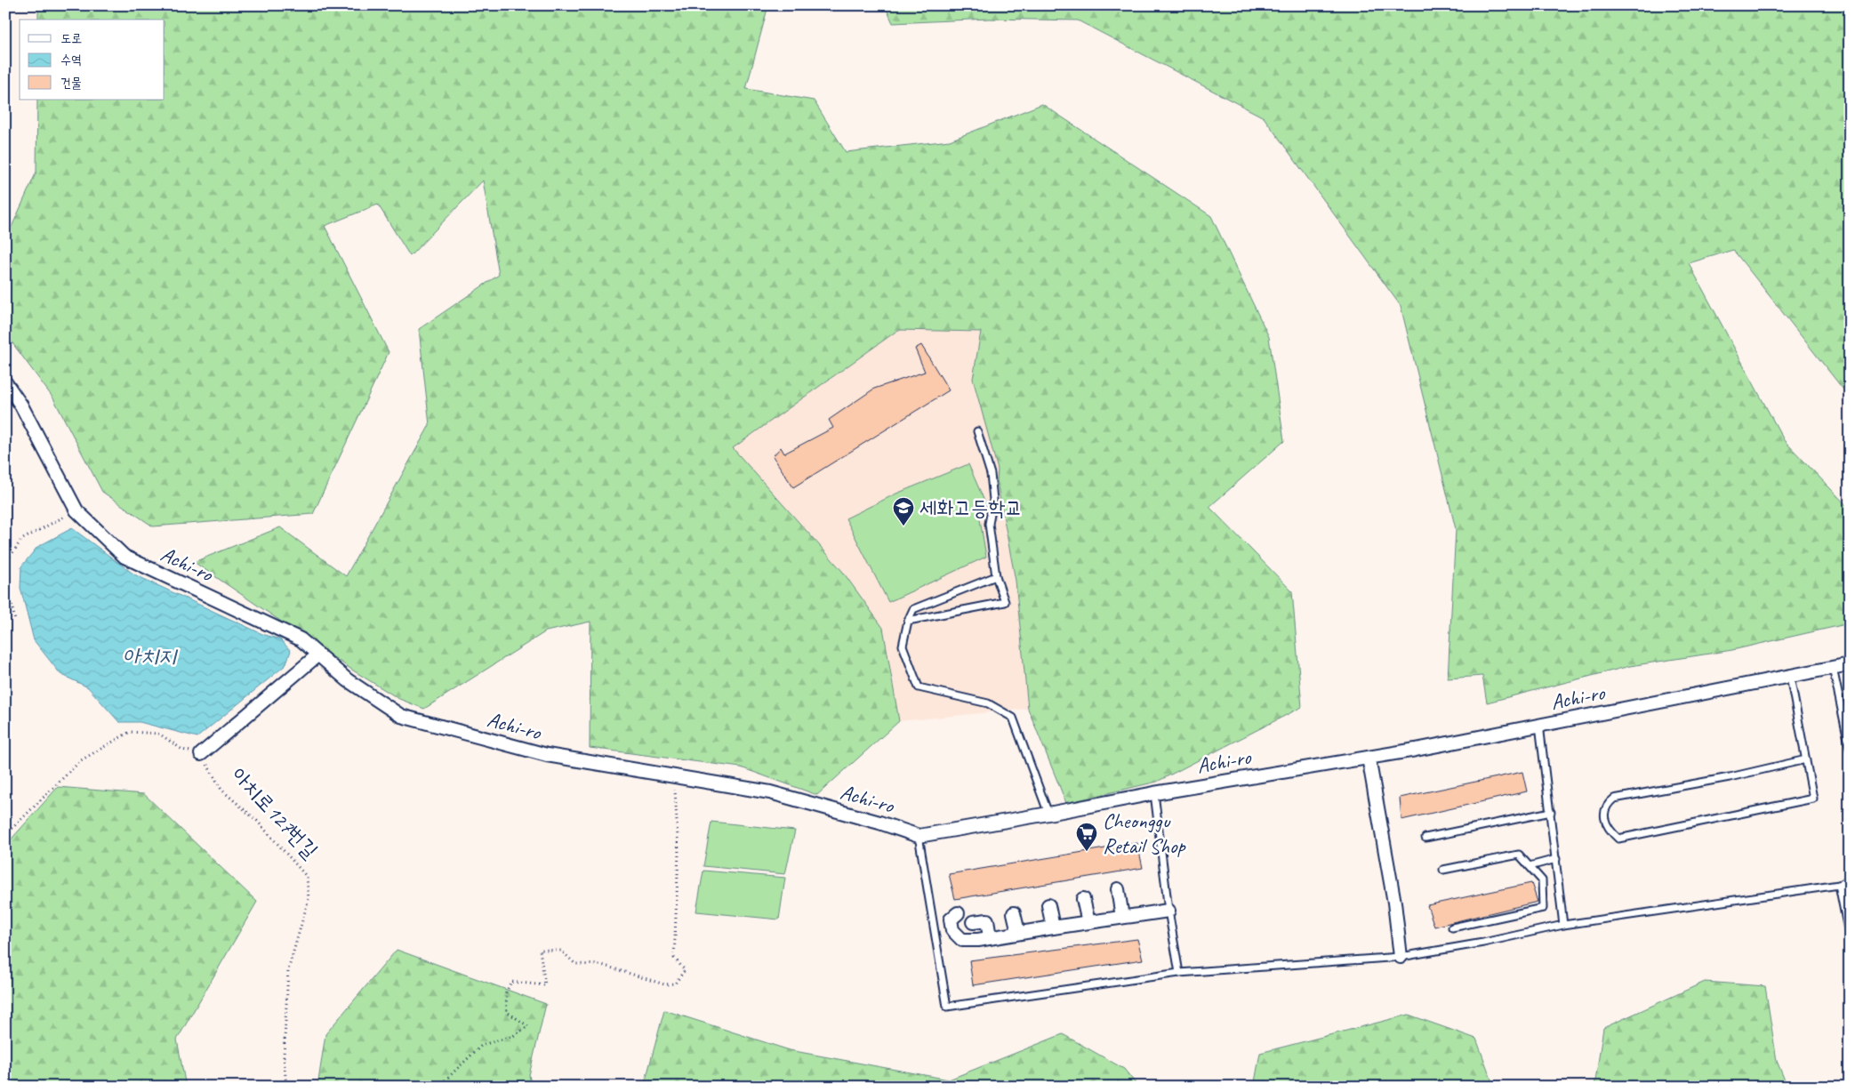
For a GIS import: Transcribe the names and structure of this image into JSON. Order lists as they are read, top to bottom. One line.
{"streets":{"street":["Achi-ro"],"path":["아치로127번길"]},"water":["아치지"],"places":{"school or university":["세화고등학교"],"supermarket":["Cheonggu Retail Shop"]},"legend":["도로","수역","건물"]}
